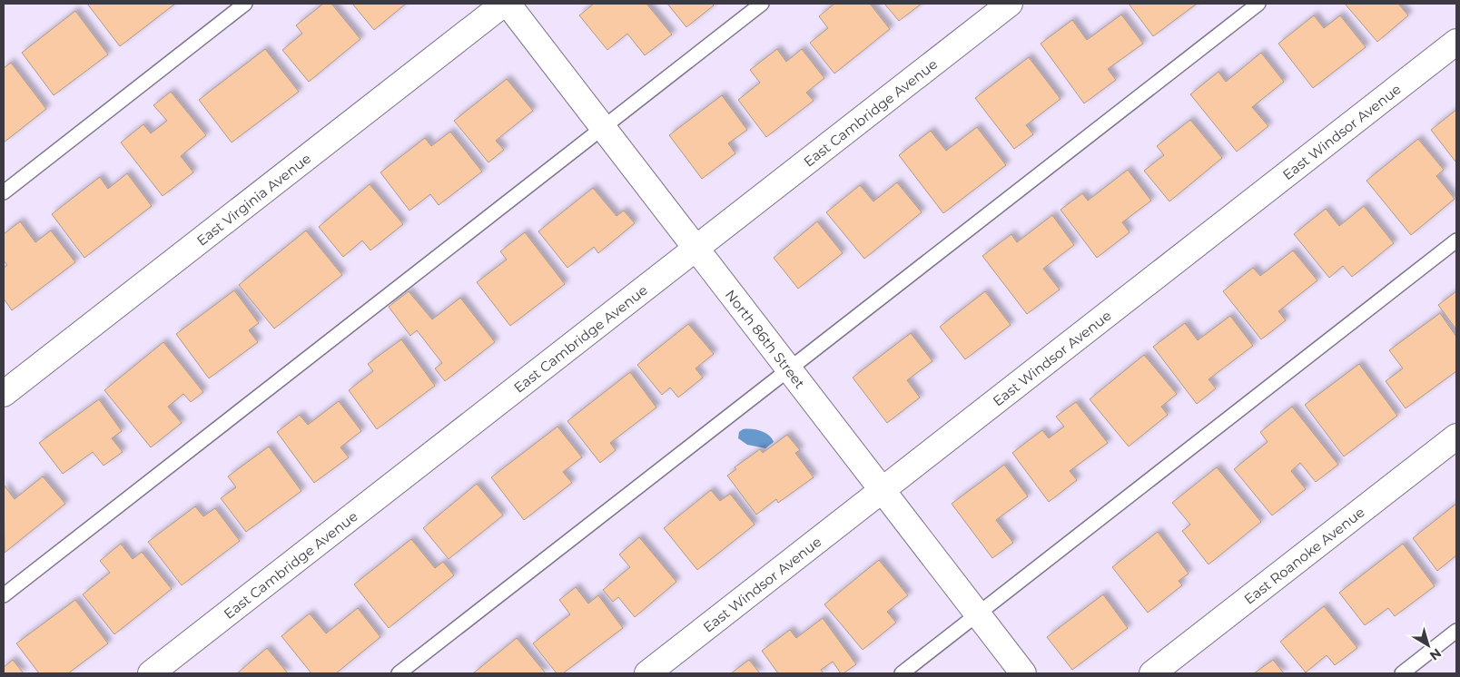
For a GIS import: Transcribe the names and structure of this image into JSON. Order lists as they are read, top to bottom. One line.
{"streets":{"street":["East Cambridge Avenue","East Windsor Avenue","East Virginia Avenue","North 86th Street","East Roanoke Avenue"]},"crossings":[["East Cambridge Avenue","North 86th Street"],["East Windsor Avenue","North 86th Street"]],"north":"bottom right"}
